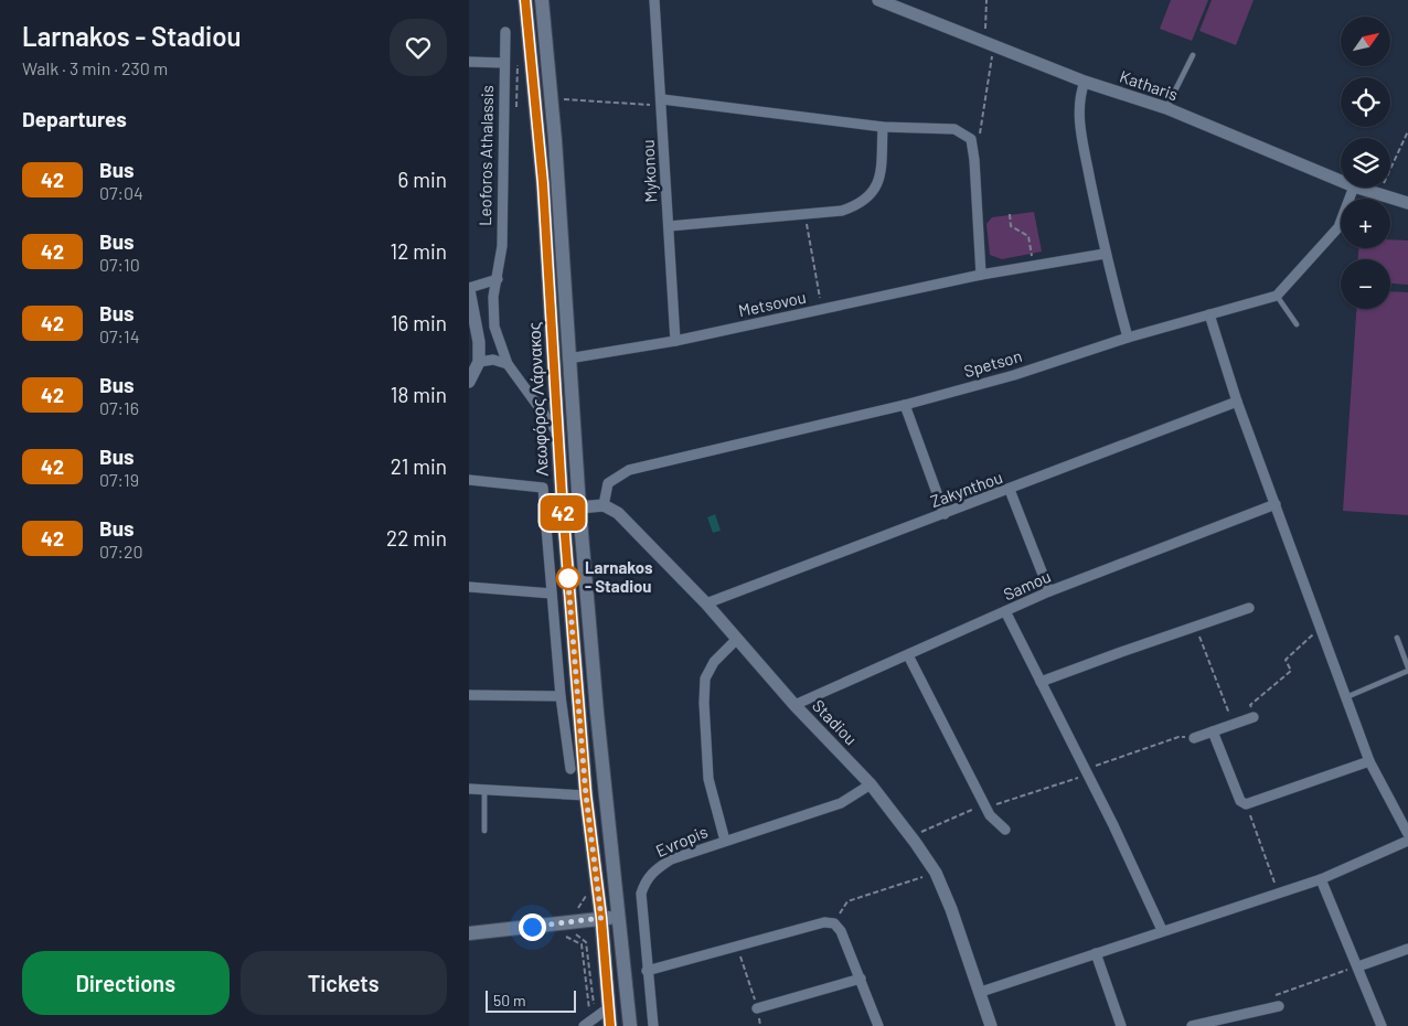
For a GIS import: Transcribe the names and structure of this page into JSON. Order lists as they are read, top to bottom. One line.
{"streets":{"main road":["Λεωφόρος Λάρνακος"],"street":["Katharis","Leoforos Athalassis","Mykonou","Metsovou","Spetson","Zakynthou","Samou","Stadiou","Evropis"]},"crossings":[["Leoforos Athalassis","Λεωφόρος Λάρνακος"],["Mykonou","Metsovou"],["Metsovou","Λεωφόρος Λάρνακος"],["Spetson","Stadiou"],["Zakynthou","Stadiou"],["Samou","Stadiou"],["Stadiou","Evropis"]],"places":["Larnakos - Stadiou"],"lines":["bus line 42"],"scale_bar":"50 m","north":"top right","page":{"heading":[["Larnakos - Stadiou","Walk · 3 min · 230 m"],"Departures"],"on_map":"42","map_buttons":["+","−"],"list":[{"mark":"42","name":"Bus","note":"07:04","value":"6 min"},{"mark":"42","name":"Bus","note":"07:10","value":"12 min"},{"mark":"42","name":"Bus","note":"07:14","value":"16 min"},{"mark":"42","name":"Bus","note":"07:16","value":"18 min"},{"mark":"42","name":"Bus","note":"07:19","value":"21 min"},{"mark":"42","name":"Bus","note":"07:20","value":"22 min"}],"buttons":["Directions","Tickets"],"scale":"50 m"}}
